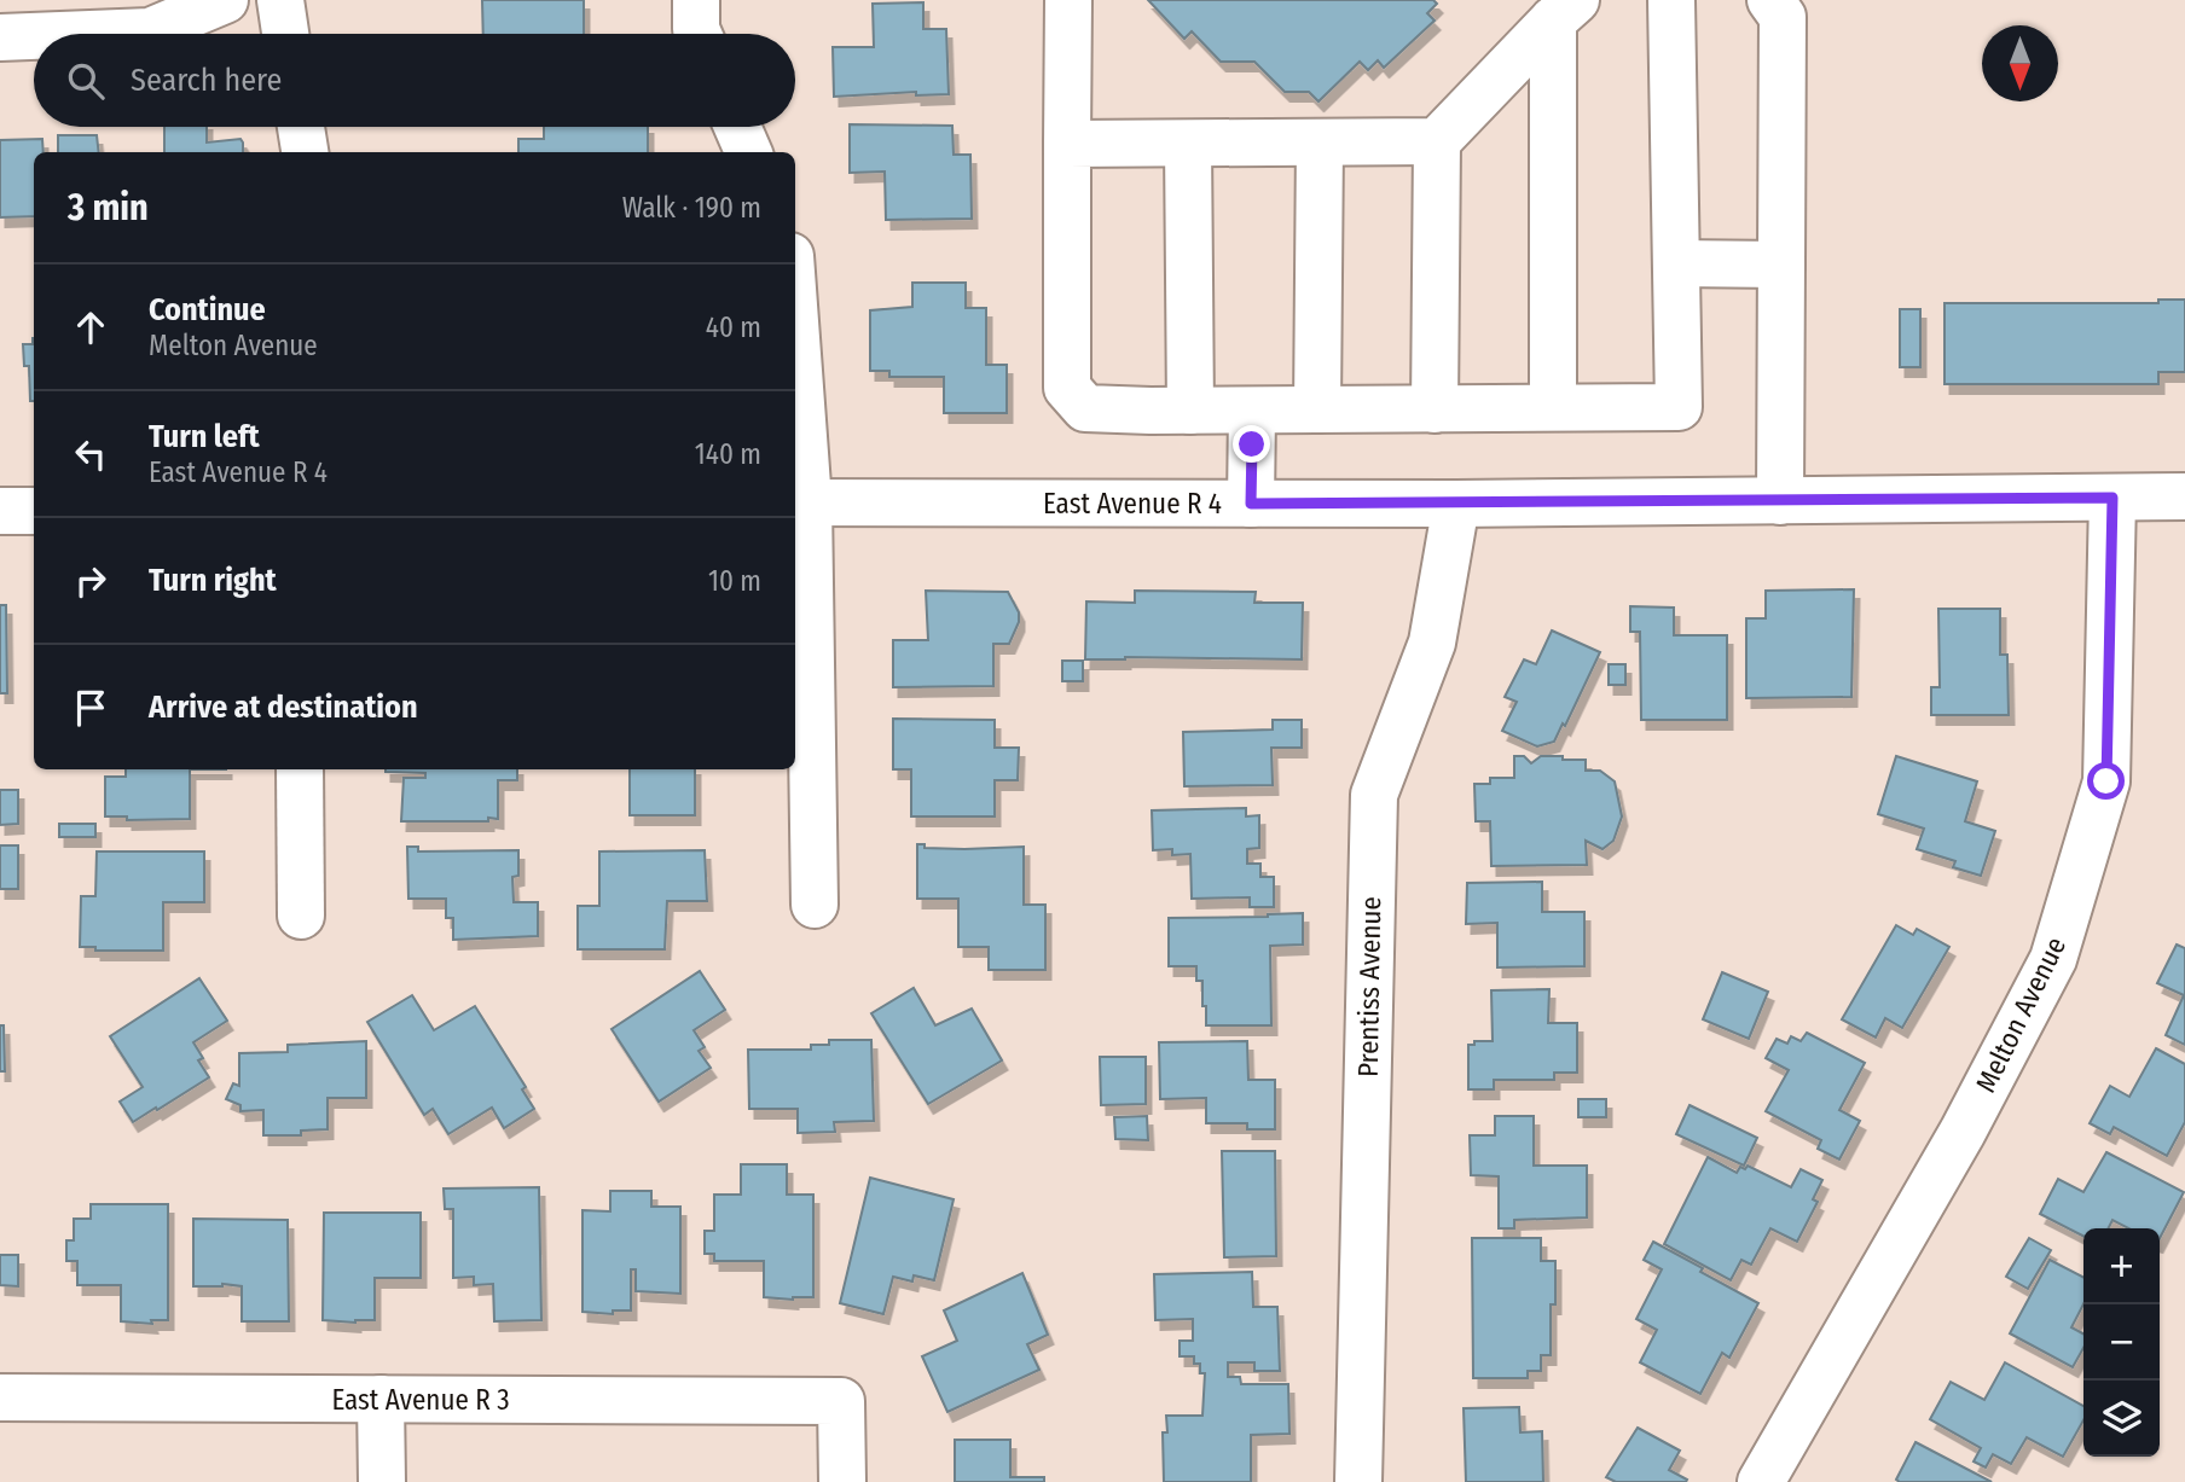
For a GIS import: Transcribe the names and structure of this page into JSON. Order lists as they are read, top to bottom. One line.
{"streets":{"street":["East Avenue R 4","Prentiss Avenue","Melton Avenue","East Avenue R 3"]},"crossings":[["East Avenue R 4","Prentiss Avenue"],["East Avenue R 4","Melton Avenue"]],"north":"bottom","page":{"search":"Search here","heading":["3 min","Walk · 190 m"],"list":[["Continue","Melton Avenue","40 m"],["Turn left","East Avenue R 4","140 m"],["Turn right","10 m"],"Arrive at destination"],"map_buttons":["+","−"]}}
